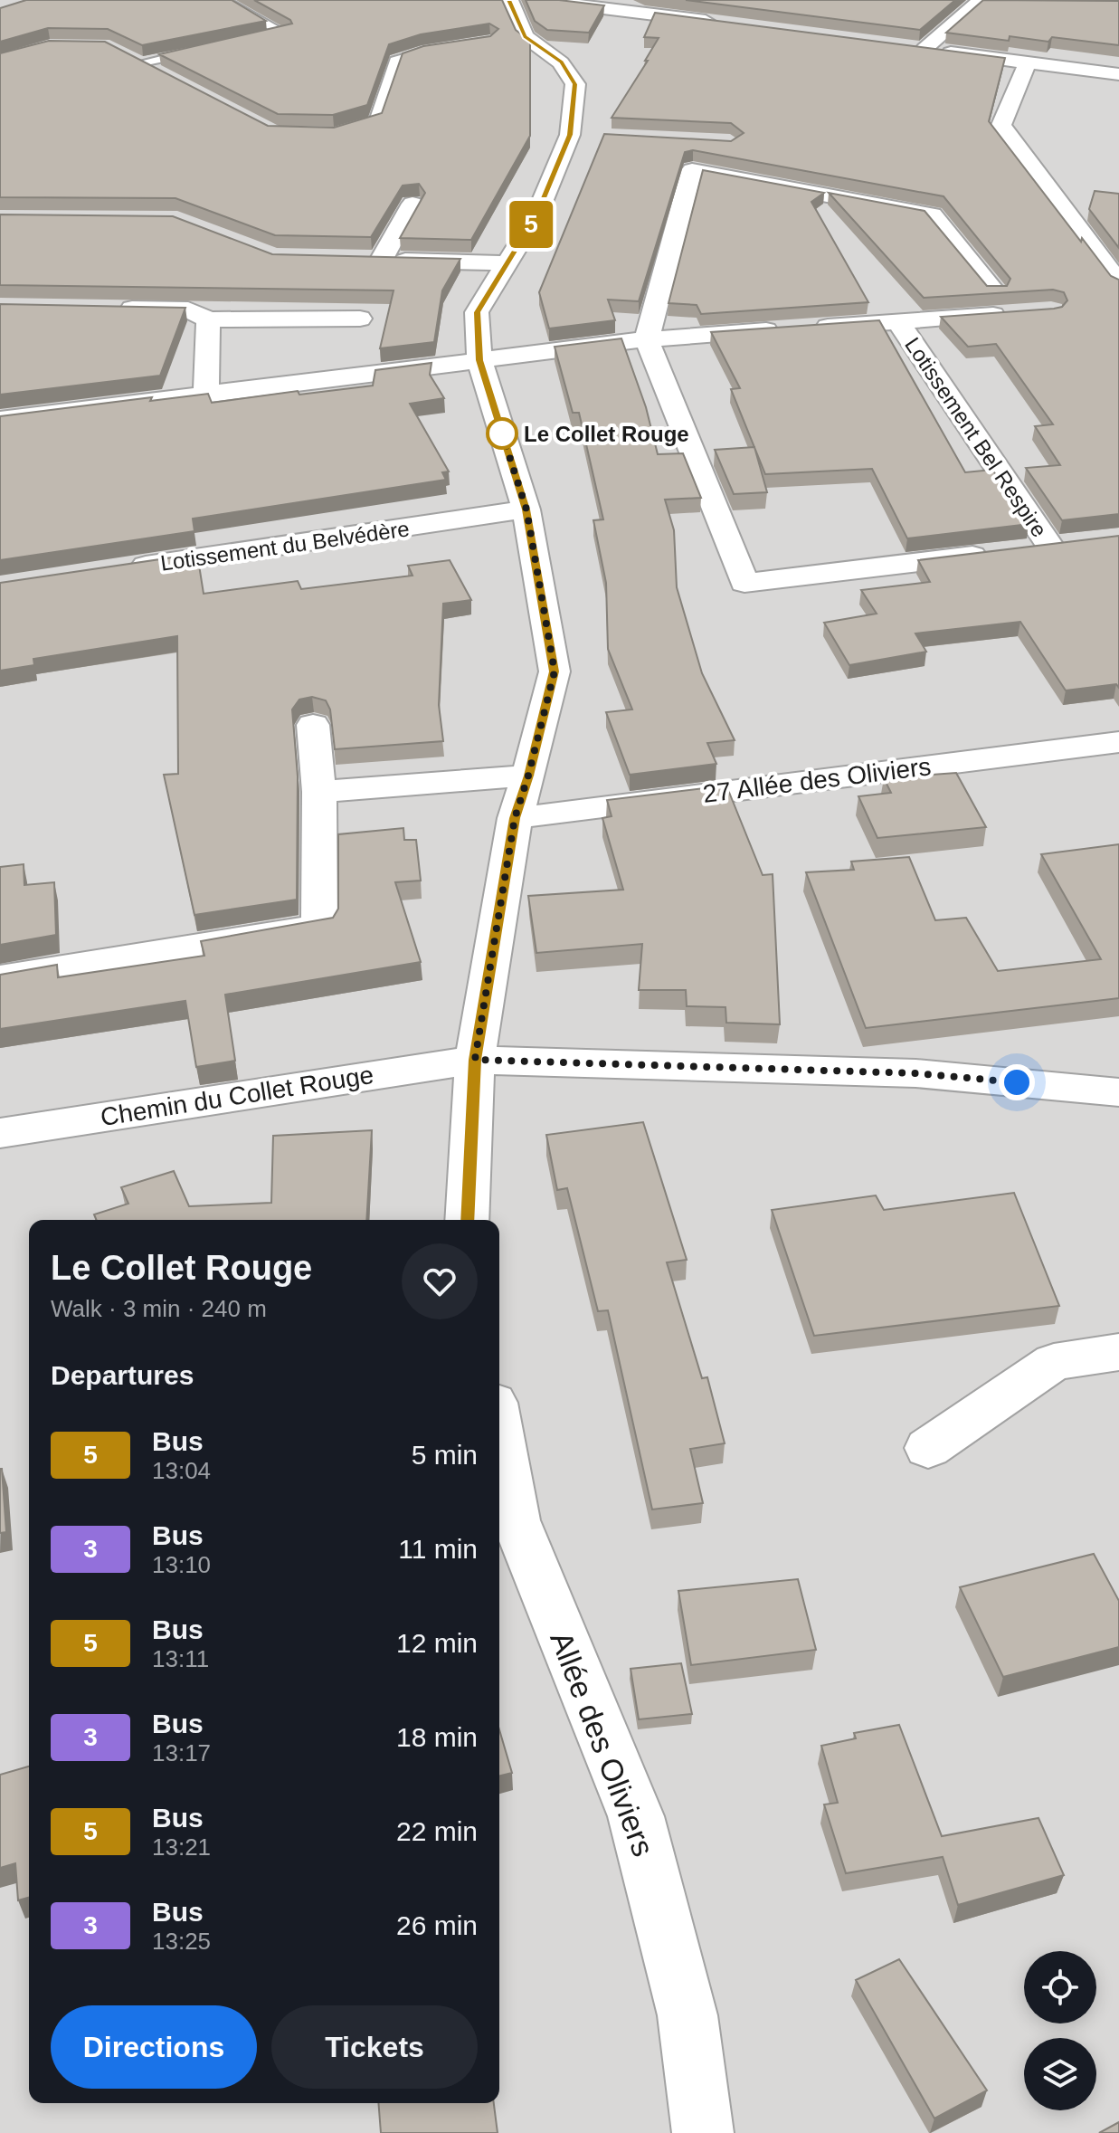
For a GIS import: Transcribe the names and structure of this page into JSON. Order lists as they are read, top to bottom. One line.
{"streets":{"street":["Lotissement Bel Respire","Lotissement du Belvédère","27 Allée des Oliviers","Chemin du Collet Rouge","Allée des Oliviers"]},"places":["Le Collet Rouge"],"lines":["bus line 5"],"page":{"on_map":"5","heading":[["Le Collet Rouge","Walk · 3 min · 240 m"],"Departures"],"list":[{"mark":"5","name":"Bus","note":"13:04","value":"5 min"},{"mark":"3","name":"Bus","note":"13:10","value":"11 min"},{"mark":"5","name":"Bus","note":"13:11","value":"12 min"},{"mark":"3","name":"Bus","note":"13:17","value":"18 min"},{"mark":"5","name":"Bus","note":"13:21","value":"22 min"},{"mark":"3","name":"Bus","note":"13:25","value":"26 min"}],"buttons":["Directions","Tickets"]}}
